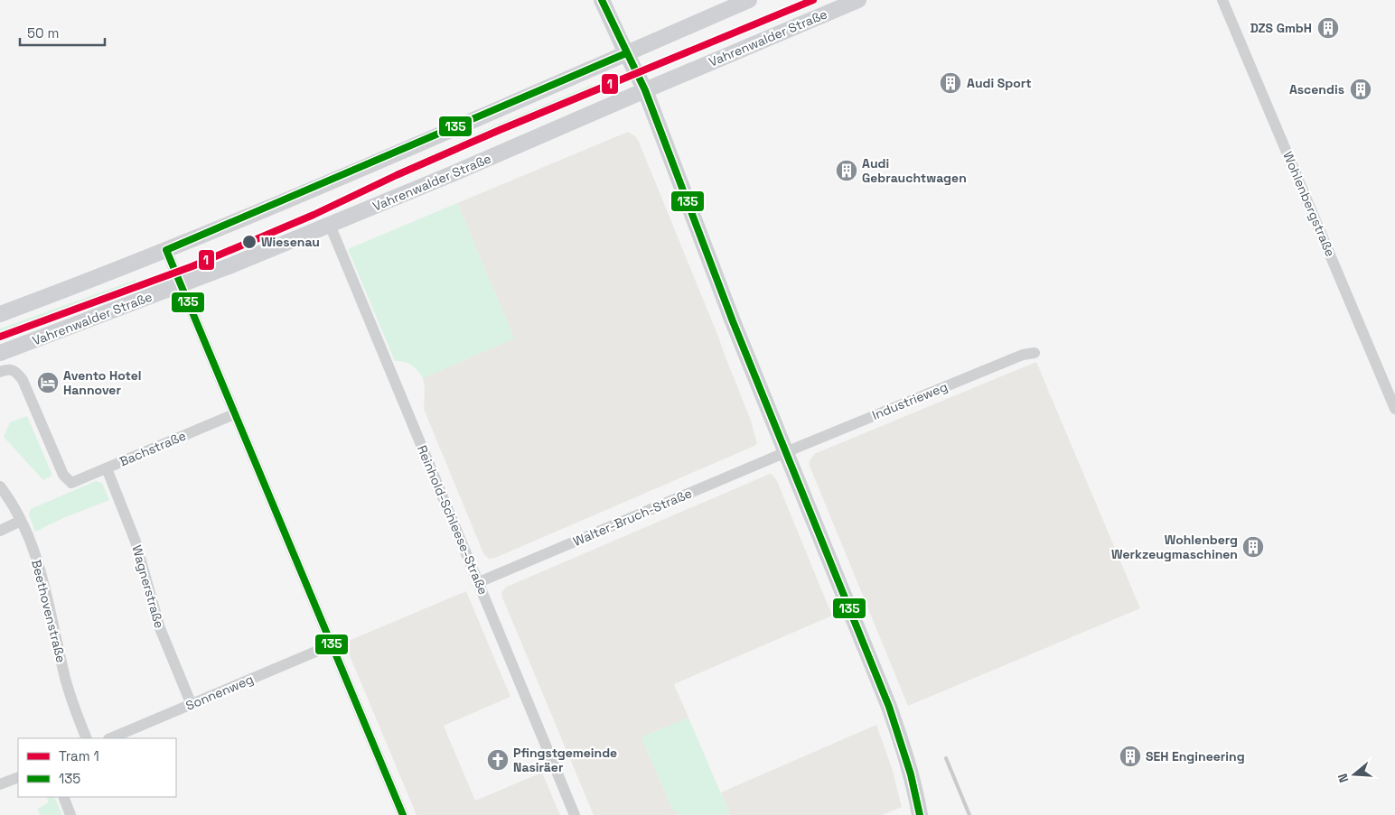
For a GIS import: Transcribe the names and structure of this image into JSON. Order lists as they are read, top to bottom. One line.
{"streets":{"main road":["Vahrenwalder Straße"],"street":["Wohlenbergstraße","Industrieweg","Bachstraße","Walter-Bruch-Straße","Reinhold-Schleese-Straße","Wagnerstraße","Beethovenstraße","Sonnenweg"]},"crossings":[["Vahrenwalder Straße","Reinhold-Schleese-Straße"],["Industrieweg","Walter-Bruch-Straße"],["Bachstraße","Wagnerstraße"],["Walter-Bruch-Straße","Reinhold-Schleese-Straße"],["Wagnerstraße","Sonnenweg"]],"places":{"building":["DZS GmbH","Audi Sport","Ascendis","Audi Gebrauchtwagen","Wohlenberg Werkzeugmaschinen","SEH Engineering"],"other":["Wiesenau"],"hotel":["Avento Hotel Hannover"],"church":["Pfingstgemeinde Nasiräer"]},"lines":["tram line 1","transit line 135"],"legend":["Tram 1","135"],"scale_bar":"50 m","north":"left"}
